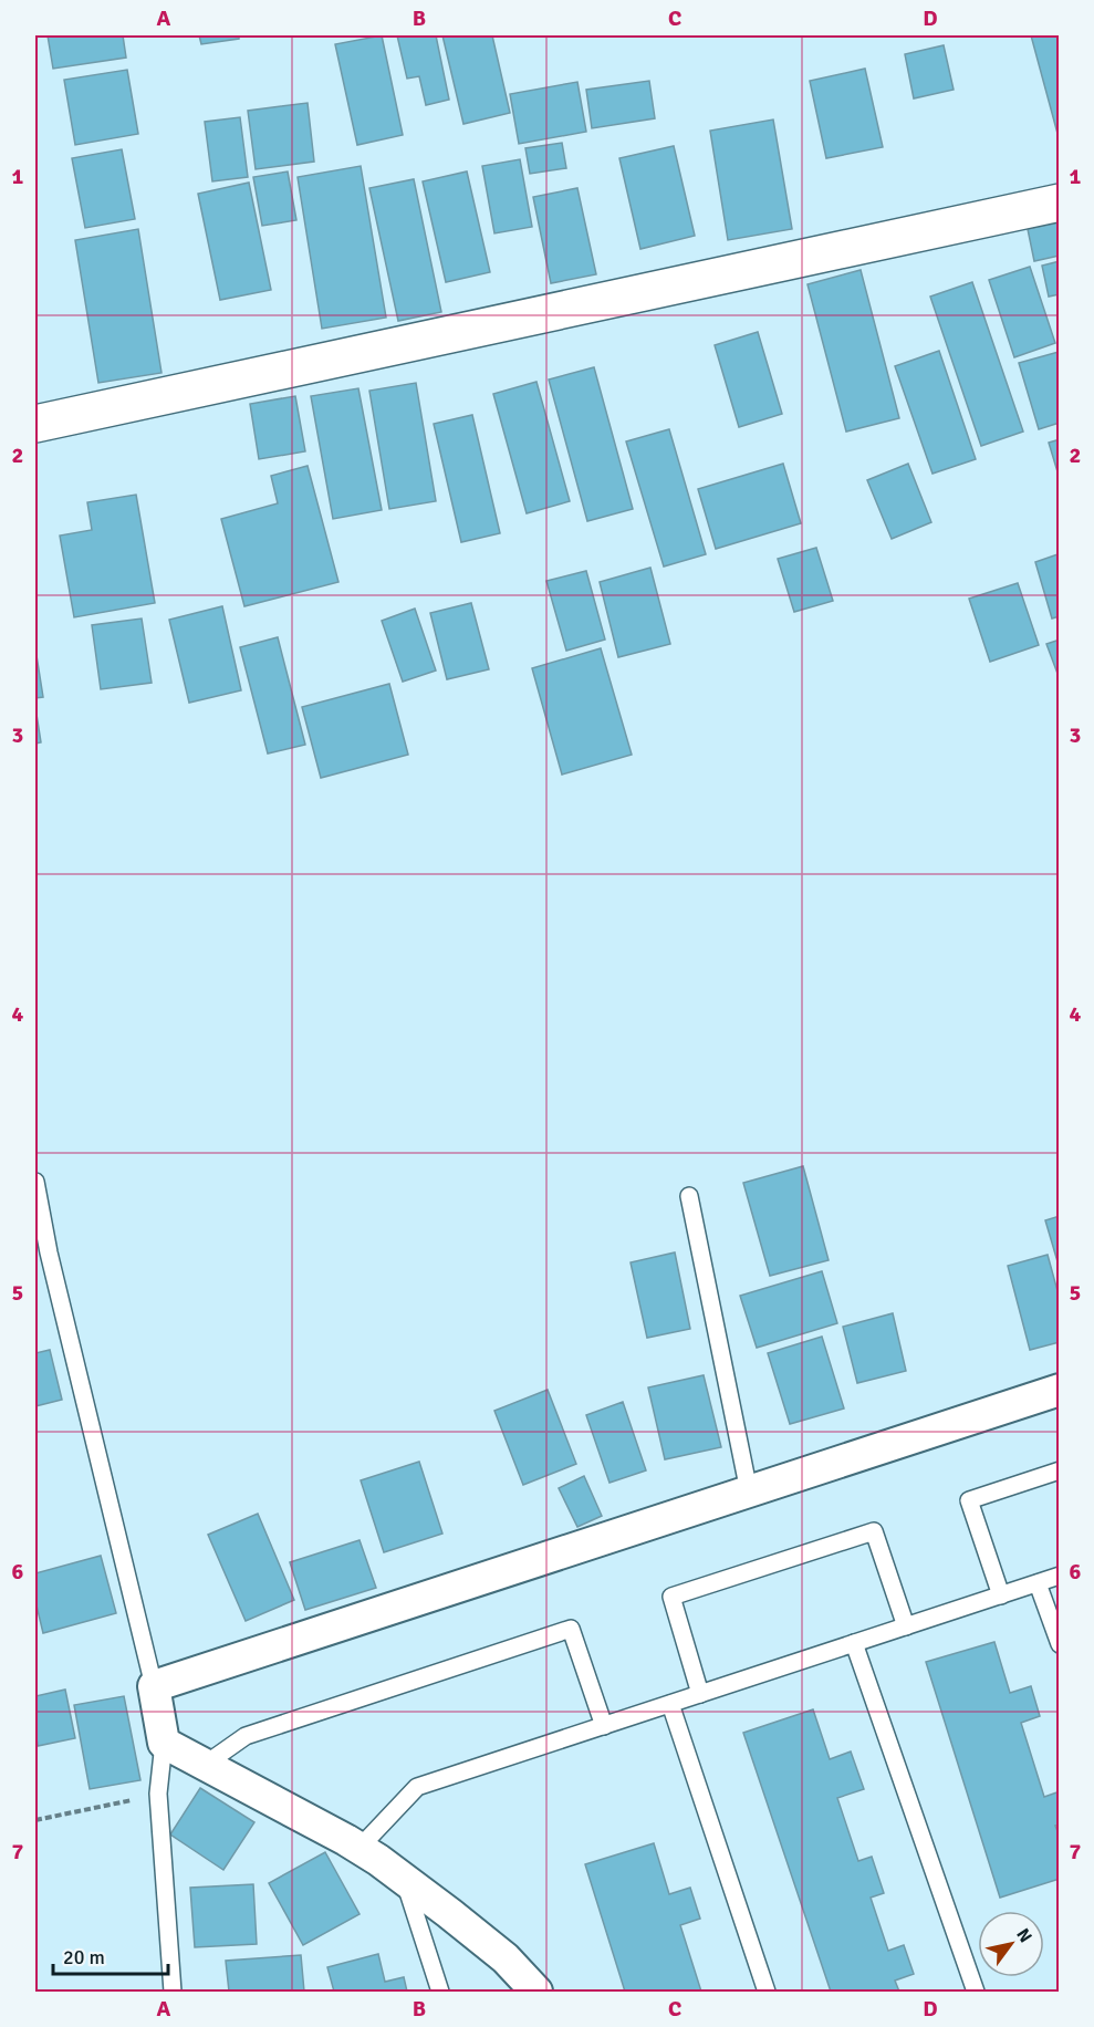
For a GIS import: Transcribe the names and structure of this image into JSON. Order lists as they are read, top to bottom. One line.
{"scale_bar":"20 m","north":"top right","grid":{"columns":["A","B","C","D"],"rows":["1","2","3","4","5","6","7"]}}
